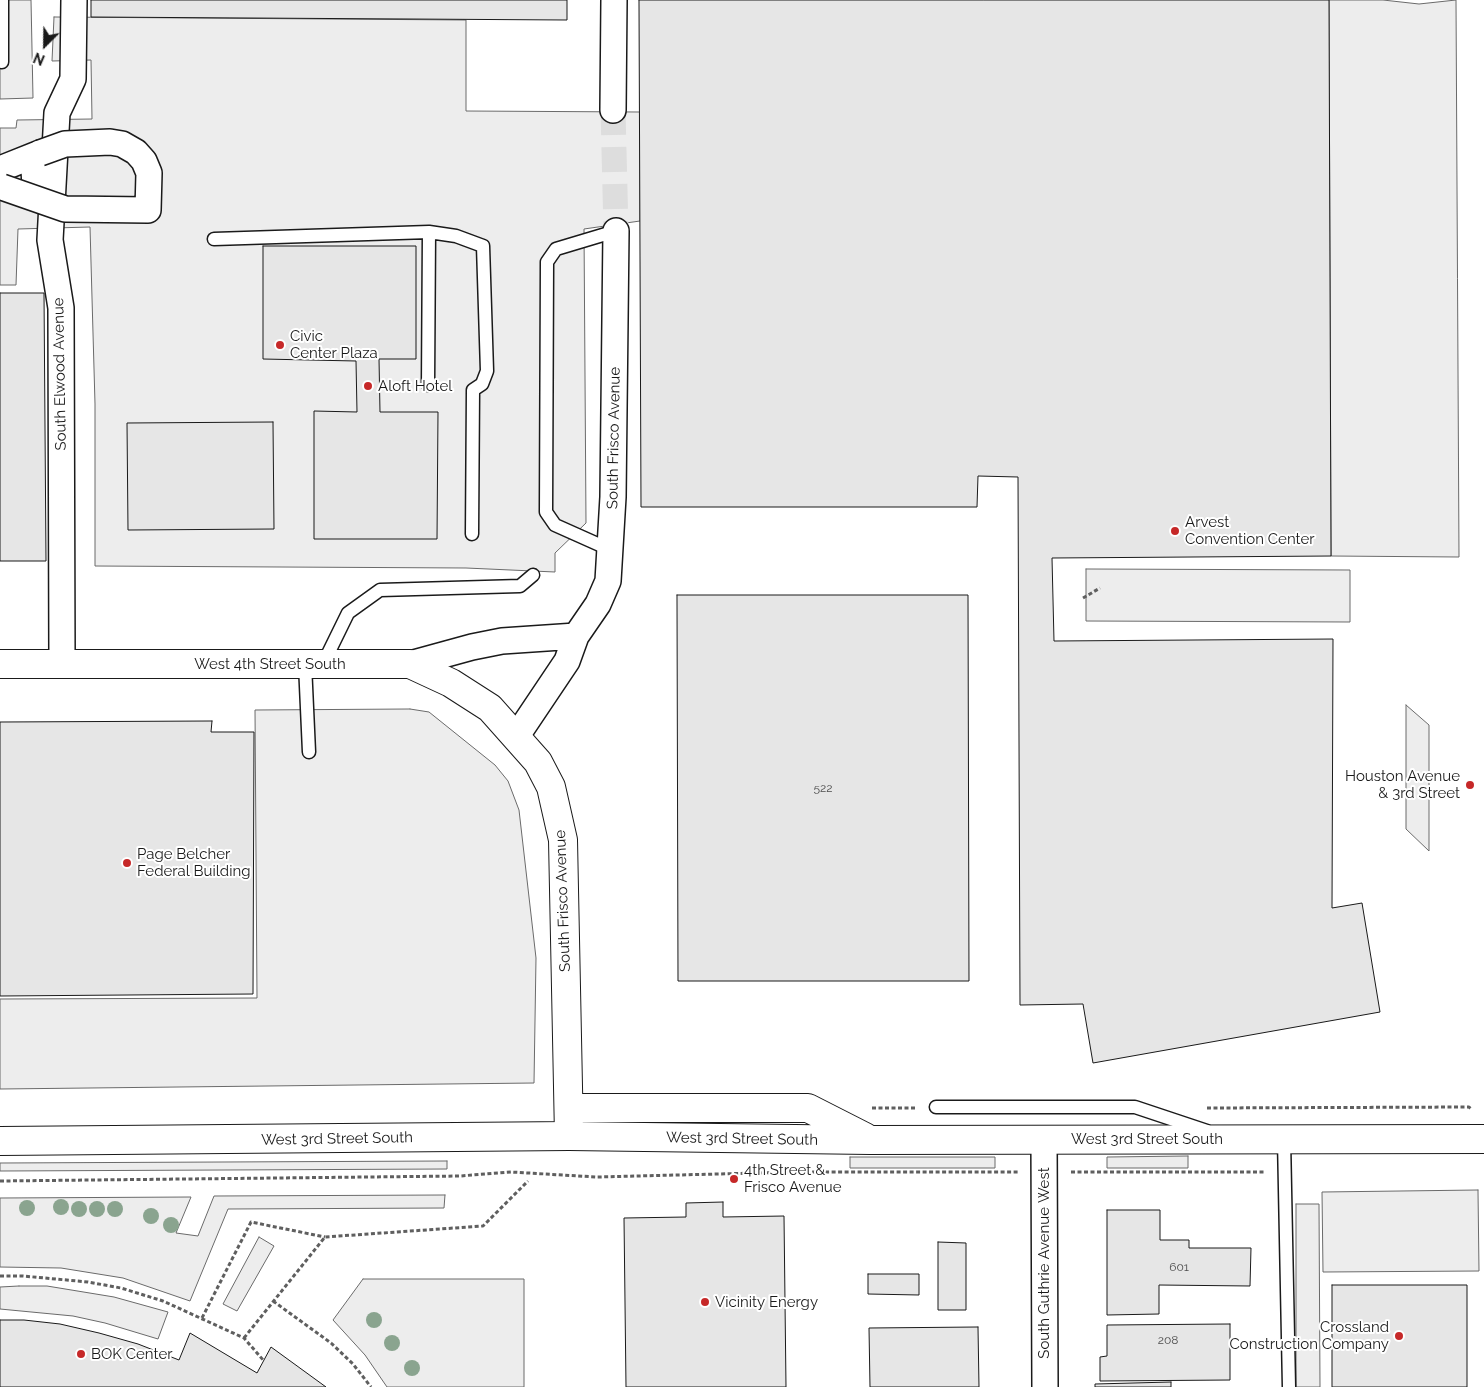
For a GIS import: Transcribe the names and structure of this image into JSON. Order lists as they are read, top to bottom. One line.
{"streets":{"main road":["South Frisco Avenue","West 4th Street South","West 3rd Street South"],"street":["South Elwood Avenue","South Guthrie Avenue West"]},"crossings":[["South Elwood Avenue","West 4th Street South"],["South Frisco Avenue","West 4th Street South"],["South Frisco Avenue","West 3rd Street South"],["West 3rd Street South","South Guthrie Avenue West"]],"places":["Civic Center Plaza","Aloft Hotel","Arvest Convention Center","Houston Avenue & 3rd Street","Page Belcher Federal Building","4th Street & Frisco Avenue","Vicinity Energy","Crossland Construction Company","BOK Center"],"house_numbers":["522","601","208"],"north":"bottom left"}
